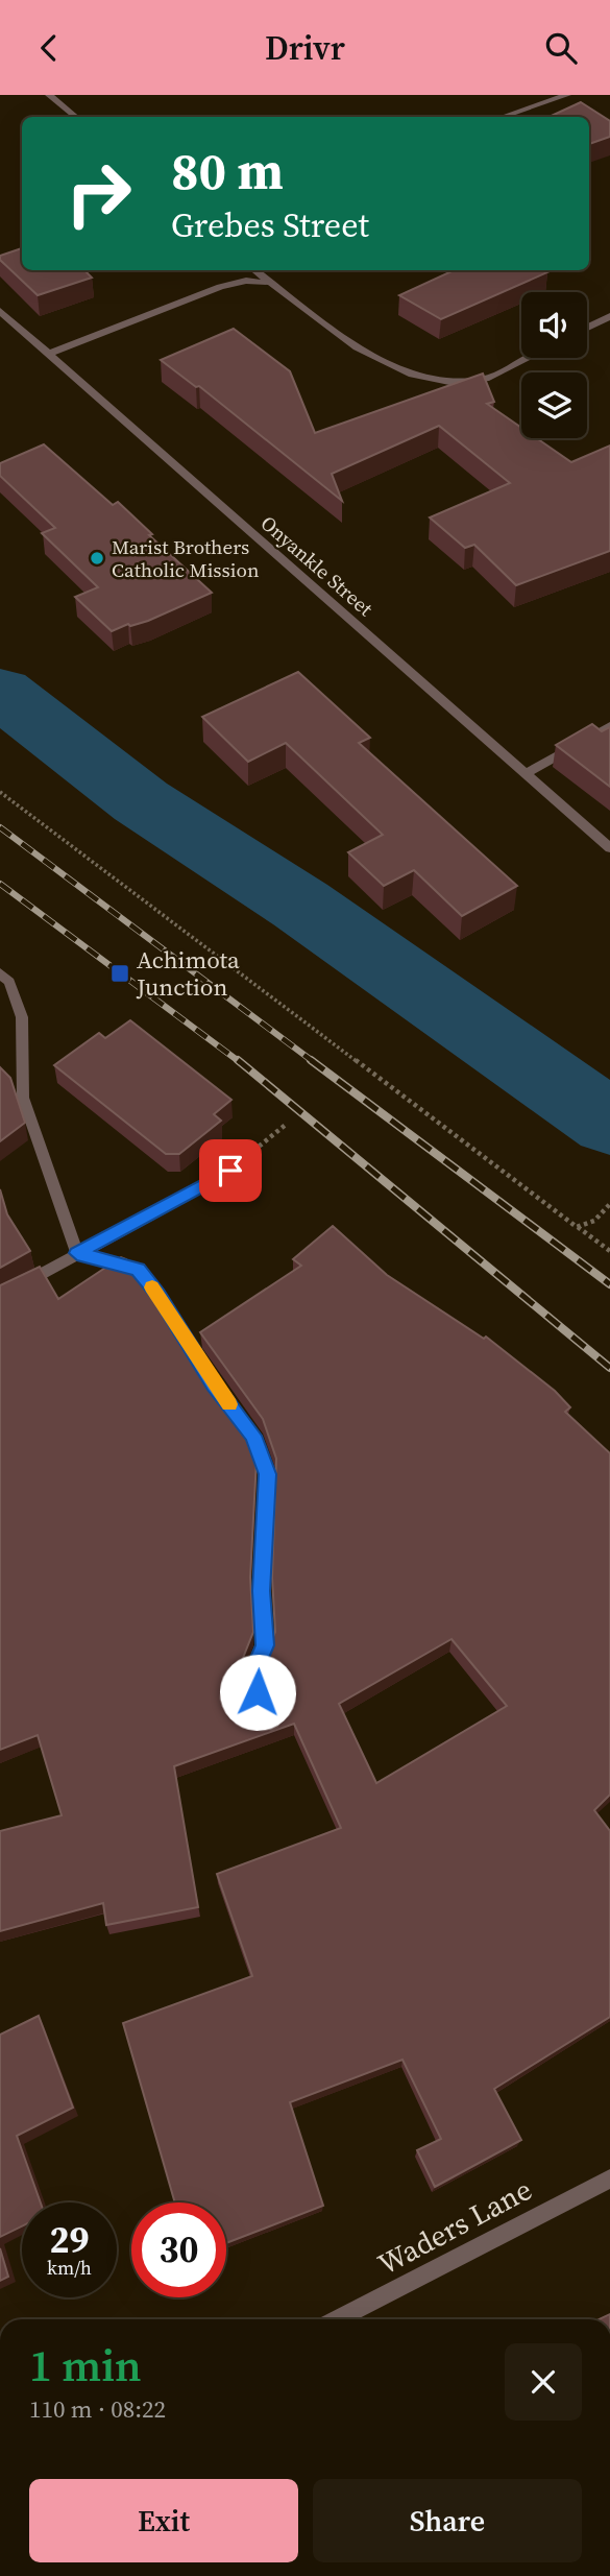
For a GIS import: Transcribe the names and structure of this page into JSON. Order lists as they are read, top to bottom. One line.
{"streets":{"street":["Onyankle Street","Waders Lane"]},"places":{"other":["Marist Brothers Catholic Mission"],"transit":["Achimota Junction"]},"page":{"header":"Drivr","turn":["80 m","Grebes Street"],"speed":"29 km/h","limit":"30","heading":["1 min","110 m · 08:22"],"buttons":["Exit","Share"]}}
